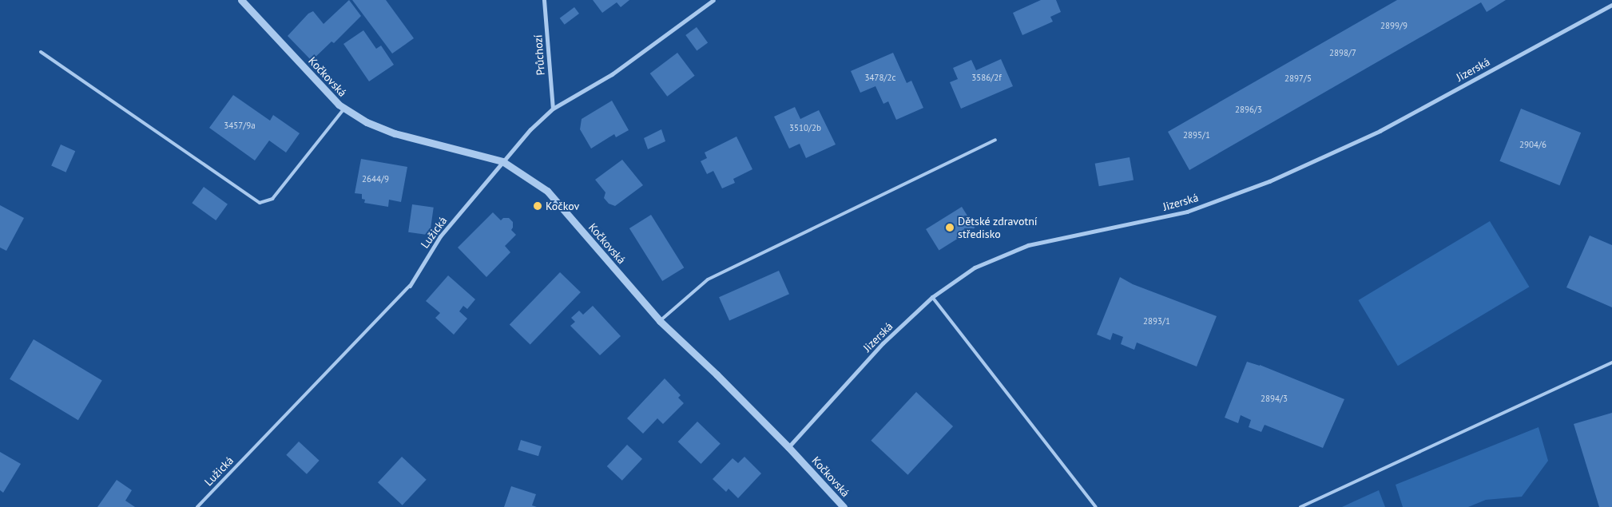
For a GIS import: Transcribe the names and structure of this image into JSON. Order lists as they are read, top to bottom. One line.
{"streets":{"street":["Průchozí","Jizerská","Kočkovská","Lužická"]},"crossings":[["Průchozí","Lužická"],["Jizerská","Kočkovská"],["Kočkovská","Lužická"]],"places":["Kočkov","Dětské zdravotní středisko"],"house_numbers":["2899/9","2898/7","3478/2c","3586/2f","2897/5","2896/3","3457/9a","3510/2b","2895/1","2904/6","2644/9","2893/1","2894/3"]}
